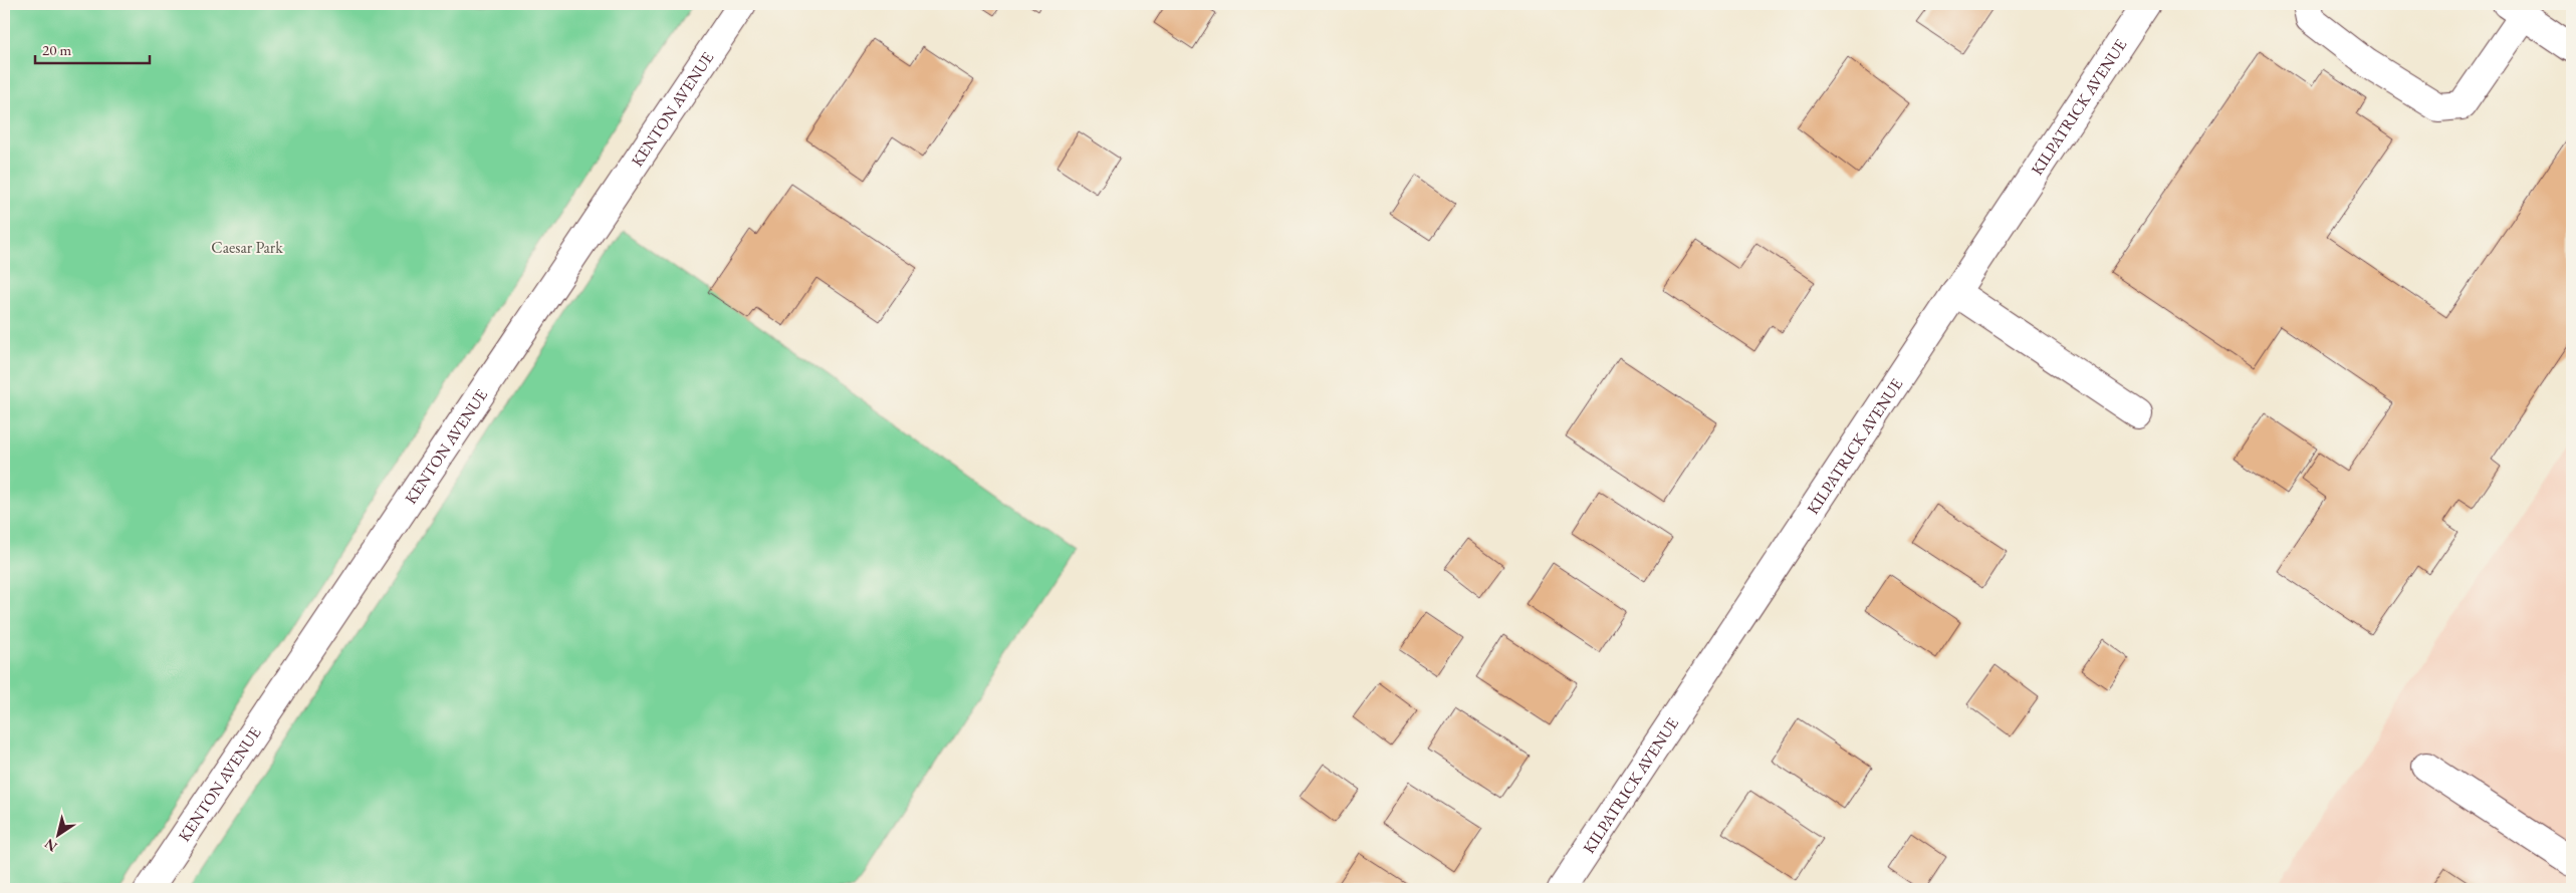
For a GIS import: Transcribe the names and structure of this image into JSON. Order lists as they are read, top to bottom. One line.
{"streets":{"street":["KILPATRICK AVENUE","KENTON AVENUE"]},"parks":["Caesar Park"],"scale_bar":"20 m","north":"bottom left"}
